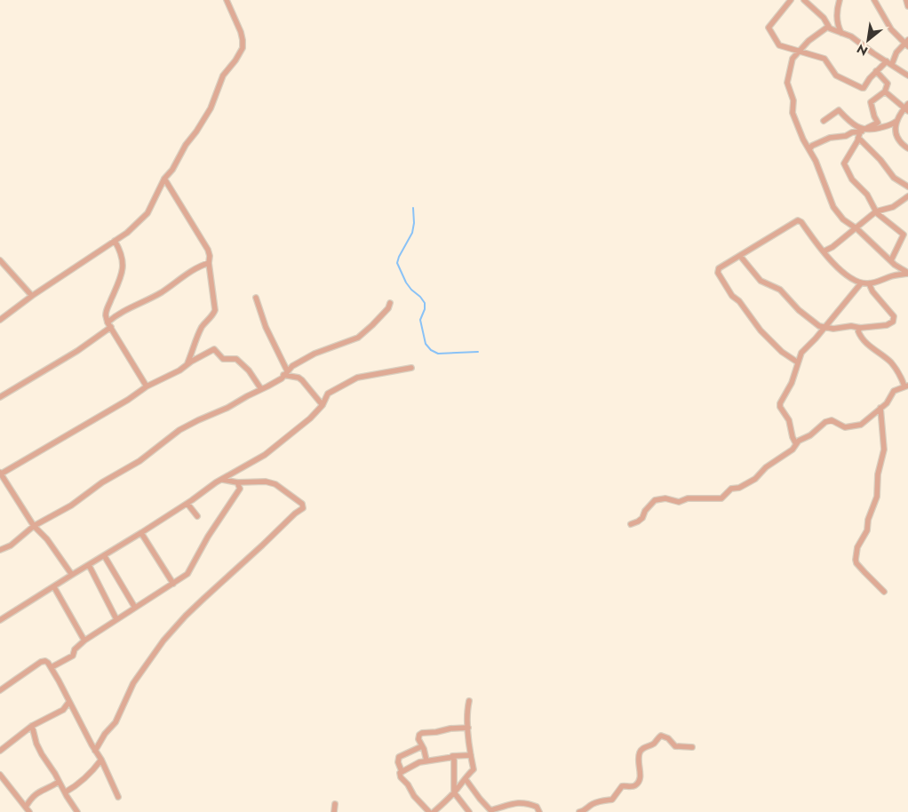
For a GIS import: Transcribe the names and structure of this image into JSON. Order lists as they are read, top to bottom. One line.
{"north":"bottom left"}
